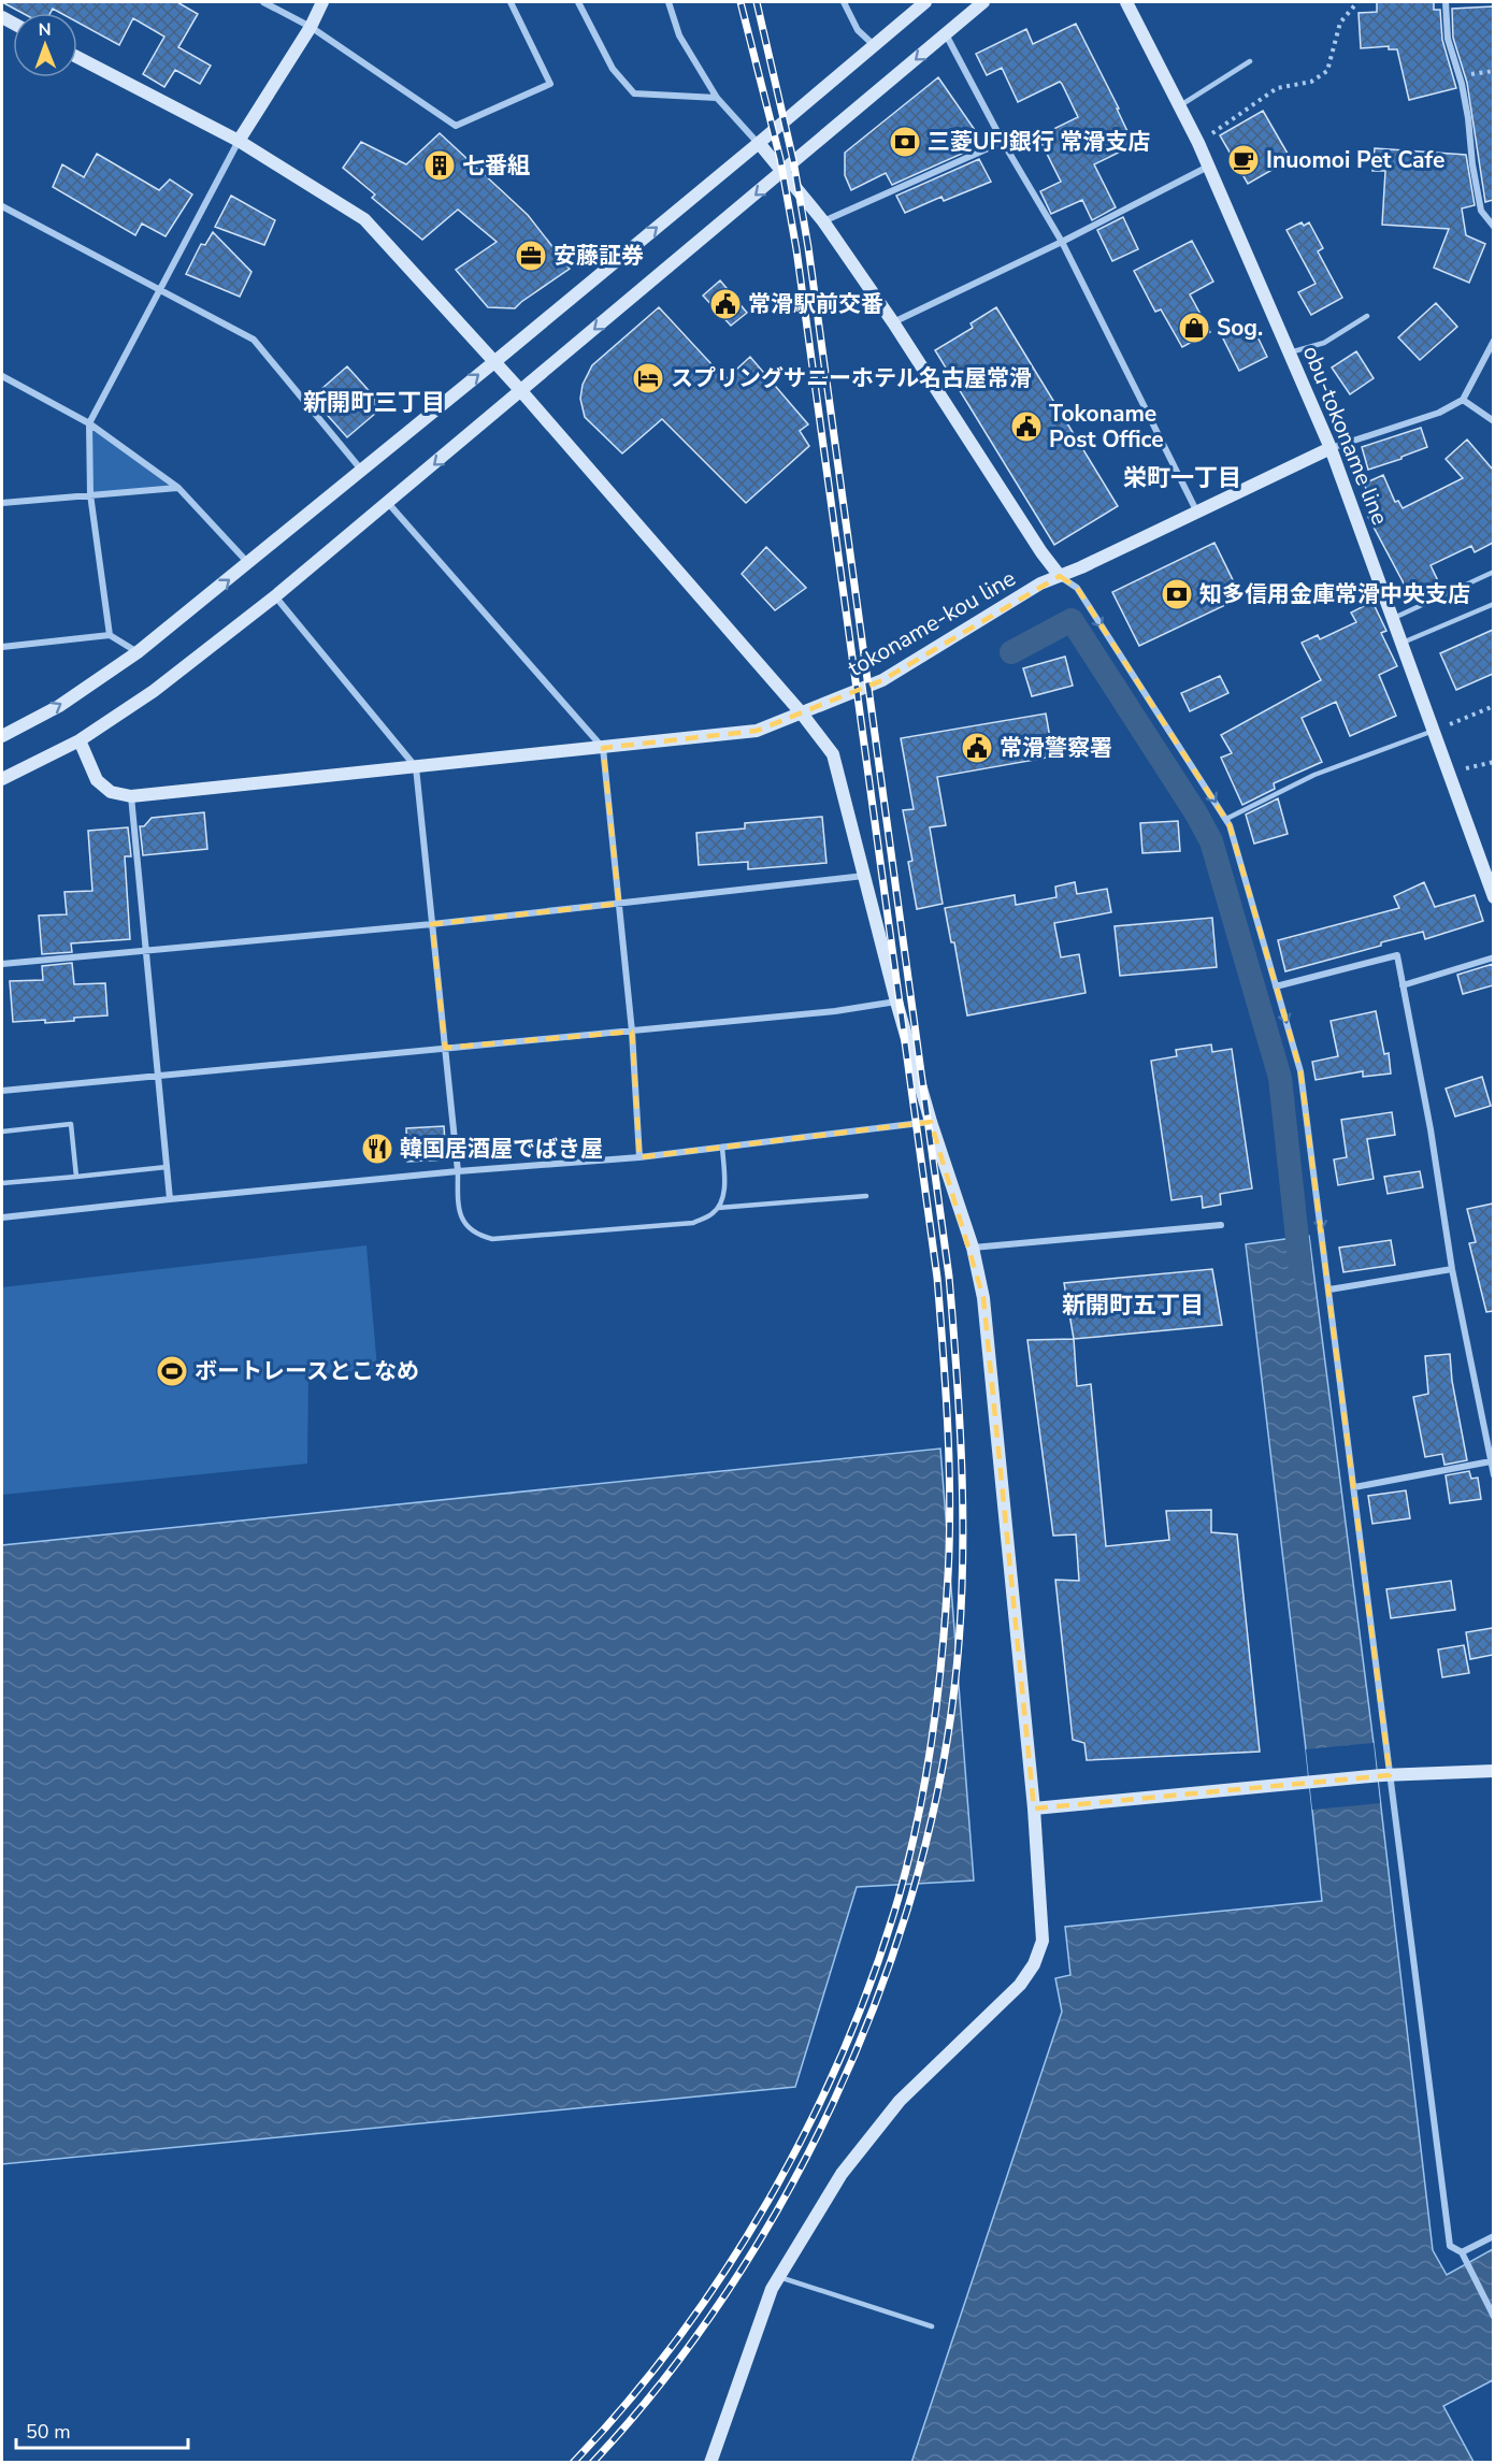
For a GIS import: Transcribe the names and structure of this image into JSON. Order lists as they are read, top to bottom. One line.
{"streets":{"street":["obu-tokoname line","tokoname-kou line"]},"crossings":[["obu-tokoname line","tokoname-kou line"]],"districts":["新開町三丁目","栄町一丁目","新開町五丁目"],"places":{"bank":["三菱UFJ銀行 常滑支店","知多信用金庫常滑中央支店"],"cafe":["Inuomoi Pet Cafe"],"building":["七番組"],"office":["安藤証券"],"public building":["常滑駅前交番","Tokoname Post Office","常滑警察署"],"shop":["Sog."],"hotel":["スプリングサニーホテル名古屋常滑"],"restaurant":["韓国居酒屋でばき屋"],"sports":["ボートレースとこなめ"]},"scale_bar":"50 m","north":"top"}
